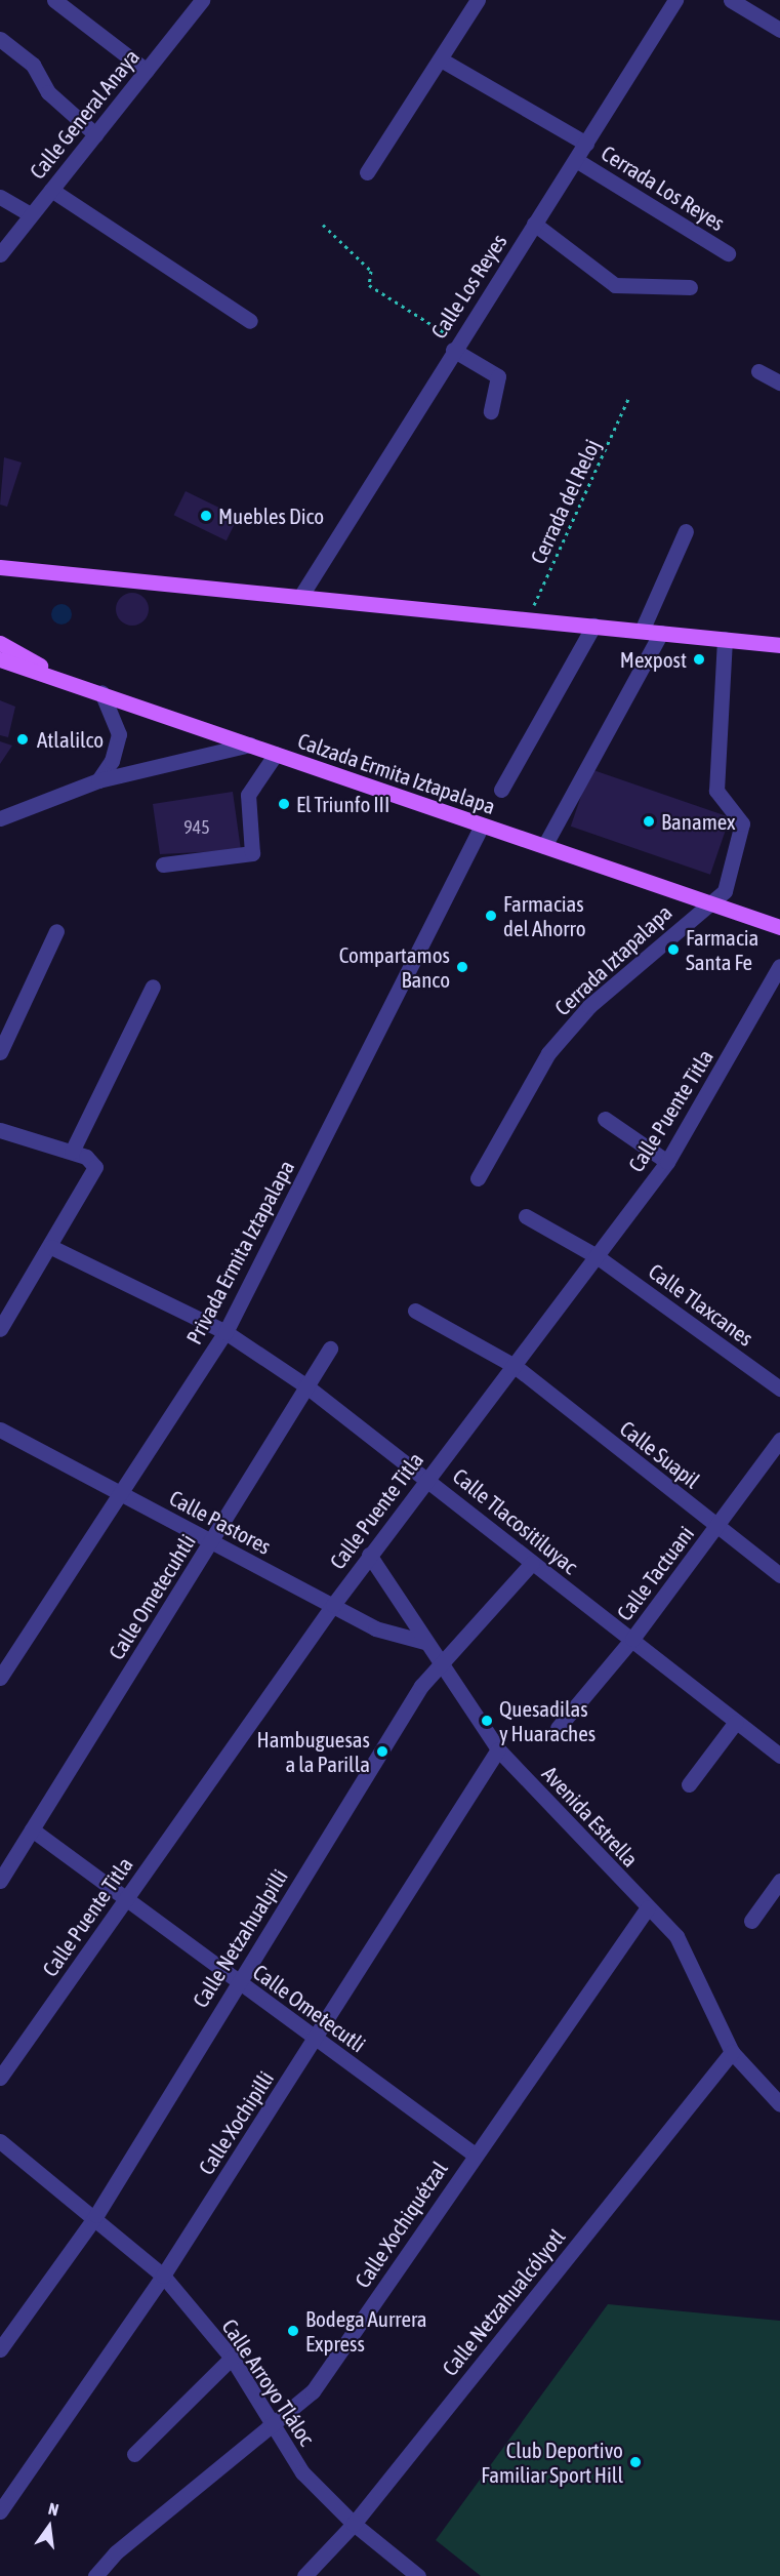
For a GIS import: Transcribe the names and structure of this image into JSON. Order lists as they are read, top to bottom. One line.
{"streets":{"main road":["Calzada Ermita Iztapalapa"],"street":["Calle General Anaya","Cerrada Los Reyes","Calle Los Reyes","Cerrada Iztapalapa","Calle Puente Titla","Privada Ermita Iztapalapa","Calle Tlaxcanes","Calle Suapil","Calle Tlacositiluyac","Calle Pastores","Calle Tactuani","Calle Ometecuhtli","Avenida Estrella","Calle Netzahualpilli","Calle Ometecutli","Calle Xochipilli","Calle Xochiquétzal","Calle Netzahualcólyotl","Calle Arroyo Tláloc"],"path":["Cerrada del Reloj"]},"crossings":[["Cerrada Los Reyes","Calle Los Reyes"],["Calzada Ermita Iztapalapa","Cerrada Iztapalapa"],["Calzada Ermita Iztapalapa","Privada Ermita Iztapalapa"],["Calle Puente Titla","Calle Tlaxcanes"],["Calle Puente Titla","Calle Suapil"],["Calle Puente Titla","Calle Tlacositiluyac"],["Calle Puente Titla","Calle Pastores"],["Calle Puente Titla","Avenida Estrella"],["Calle Puente Titla","Calle Ometecutli"],["Privada Ermita Iztapalapa","Calle Tlacositiluyac"],["Privada Ermita Iztapalapa","Calle Pastores"],["Calle Suapil","Calle Tactuani"],["Calle Tlacositiluyac","Calle Tactuani"],["Calle Tlacositiluyac","Calle Ometecuhtli"],["Calle Tlacositiluyac","Calle Netzahualpilli"],["Calle Pastores","Calle Ometecuhtli"],["Calle Pastores","Avenida Estrella"],["Calle Ometecuhtli","Calle Ometecutli"],["Avenida Estrella","Calle Netzahualpilli"],["Avenida Estrella","Calle Xochipilli"],["Avenida Estrella","Calle Xochiquétzal"],["Avenida Estrella","Calle Netzahualcólyotl"],["Calle Netzahualpilli","Calle Ometecutli"],["Calle Netzahualpilli","Calle Arroyo Tláloc"],["Calle Ometecutli","Calle Xochipilli"],["Calle Ometecutli","Calle Xochiquétzal"],["Calle Xochipilli","Calle Arroyo Tláloc"],["Calle Xochiquétzal","Calle Arroyo Tláloc"],["Calle Netzahualcólyotl","Calle Arroyo Tláloc"]],"places":["Muebles Dico","Mexpost","Atlalilco","El Triunfo III","Banamex","Farmacias del Ahorro","Farmacia Santa Fe","Compartamos Banco","Quesadilas y Huaraches","Hambuguesas a la Parilla","Bodega Aurrera Express","Club Deportivo Familiar Sport Hill"],"house_numbers":["945"],"north":"top"}
